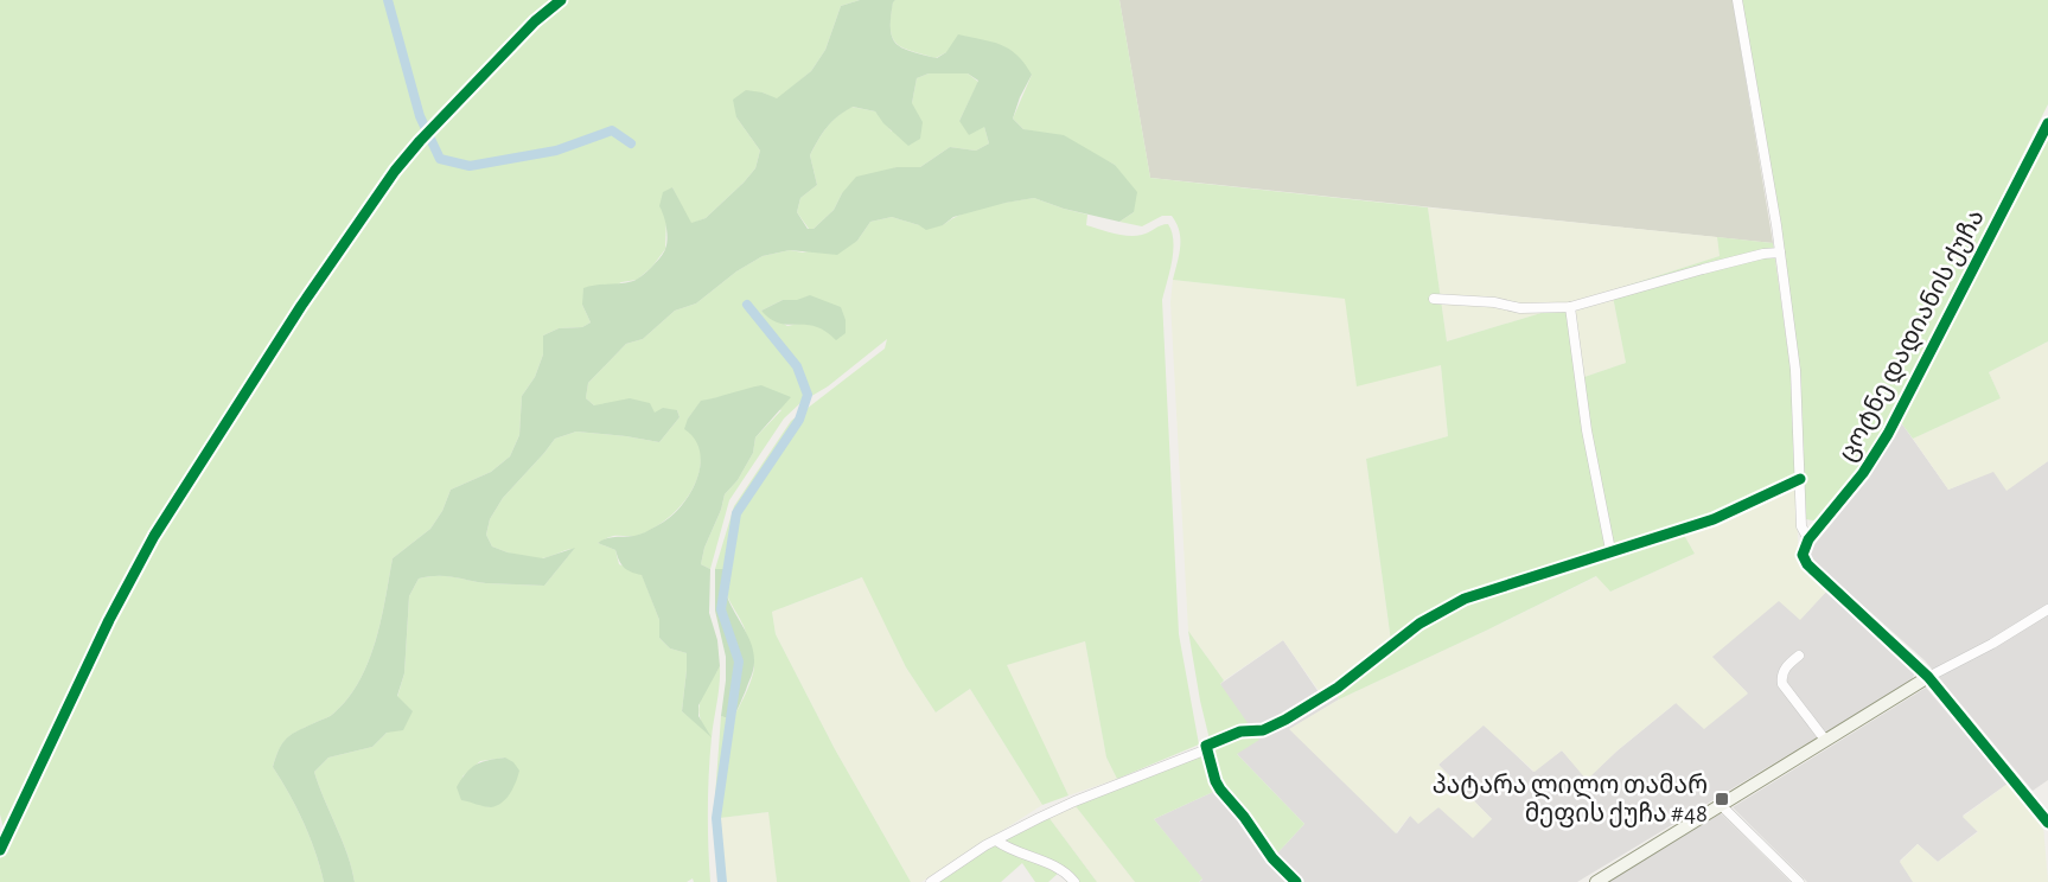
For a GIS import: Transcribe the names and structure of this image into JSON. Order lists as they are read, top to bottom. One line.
{"streets":{"street":["ცოტნე დადიანის ქუჩა"]},"places":{"transit":["პატარა ლილო თამარ მეფის ქუჩა #48"]}}
